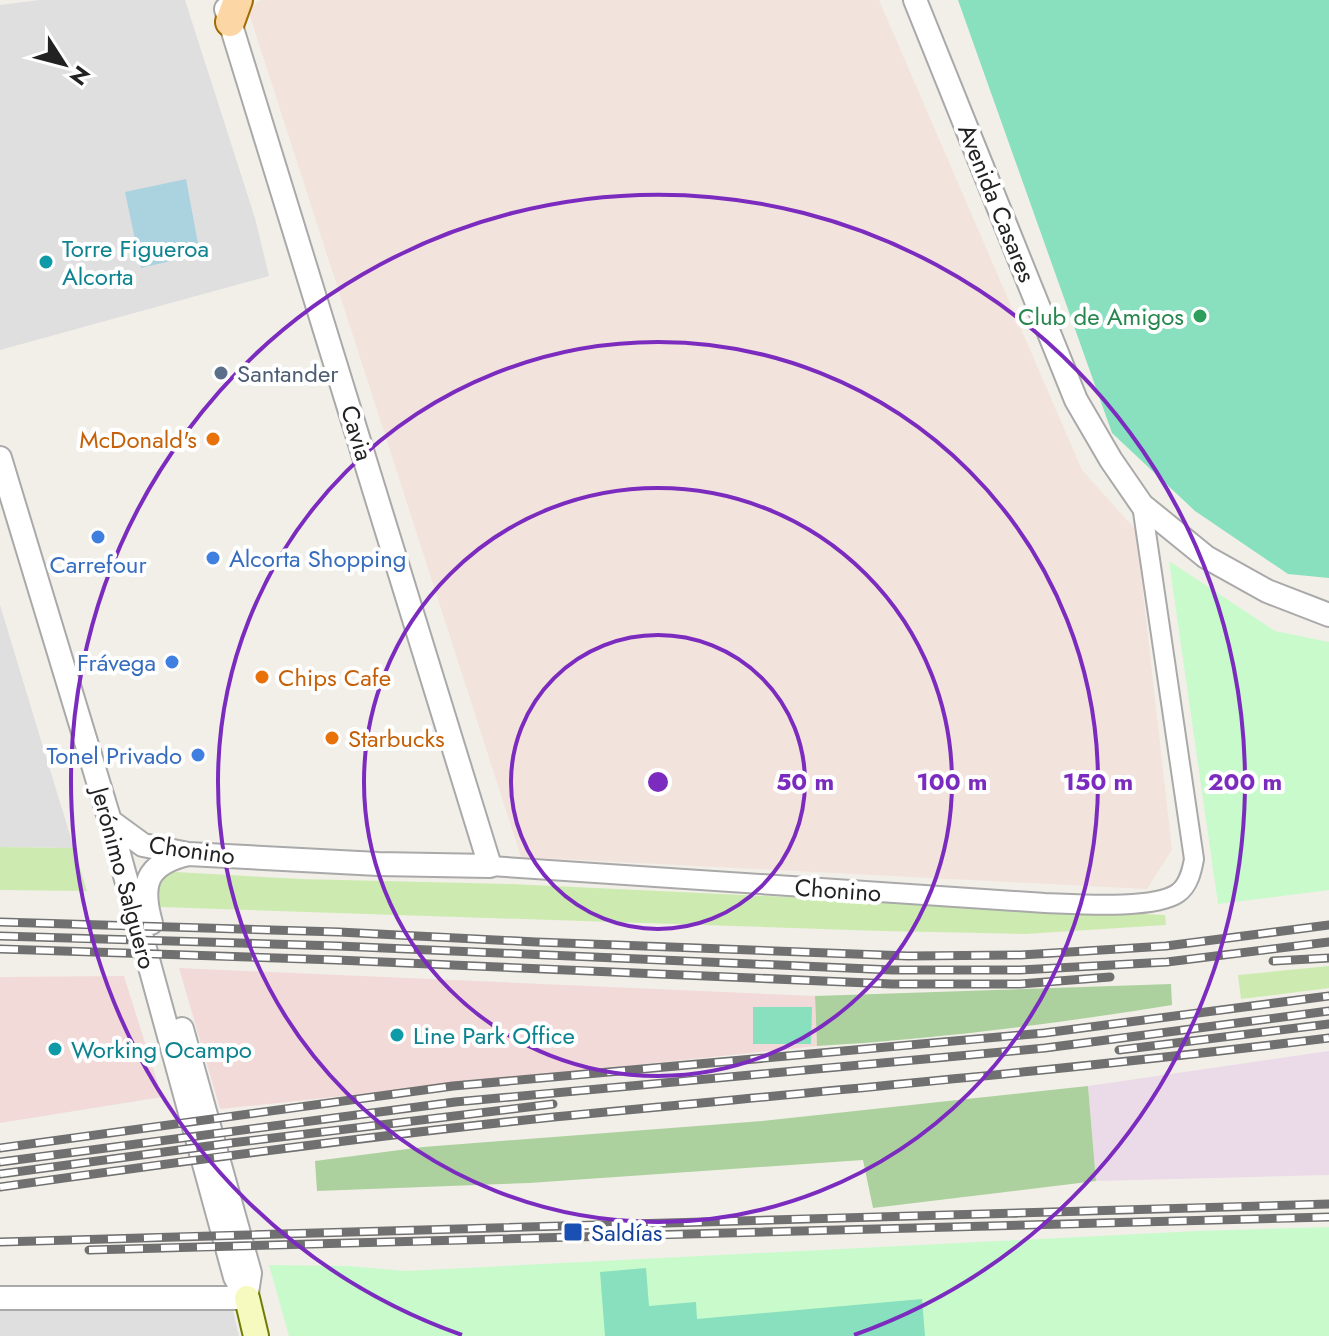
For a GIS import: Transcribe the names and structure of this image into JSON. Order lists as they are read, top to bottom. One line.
{"streets":{"main road":["Jerónimo Salguero"],"street":["Avenida Casares","Cavia","Chonino"]},"crossings":[["Avenida Casares","Chonino"],["Cavia","Chonino"],["Chonino","Jerónimo Salguero"]],"places":{"other":["Torre Figueroa Alcorta","Club de Amigos","Santander","McDonald's","Carrefour","Alcorta Shopping","Frávega","Chips Cafe","Starbucks","Tonel Privado","Line Park Office","Working Ocampo"],"transit":["Saldías"]},"north":"bottom right","rings":["50 m","100 m","150 m","200 m"]}
